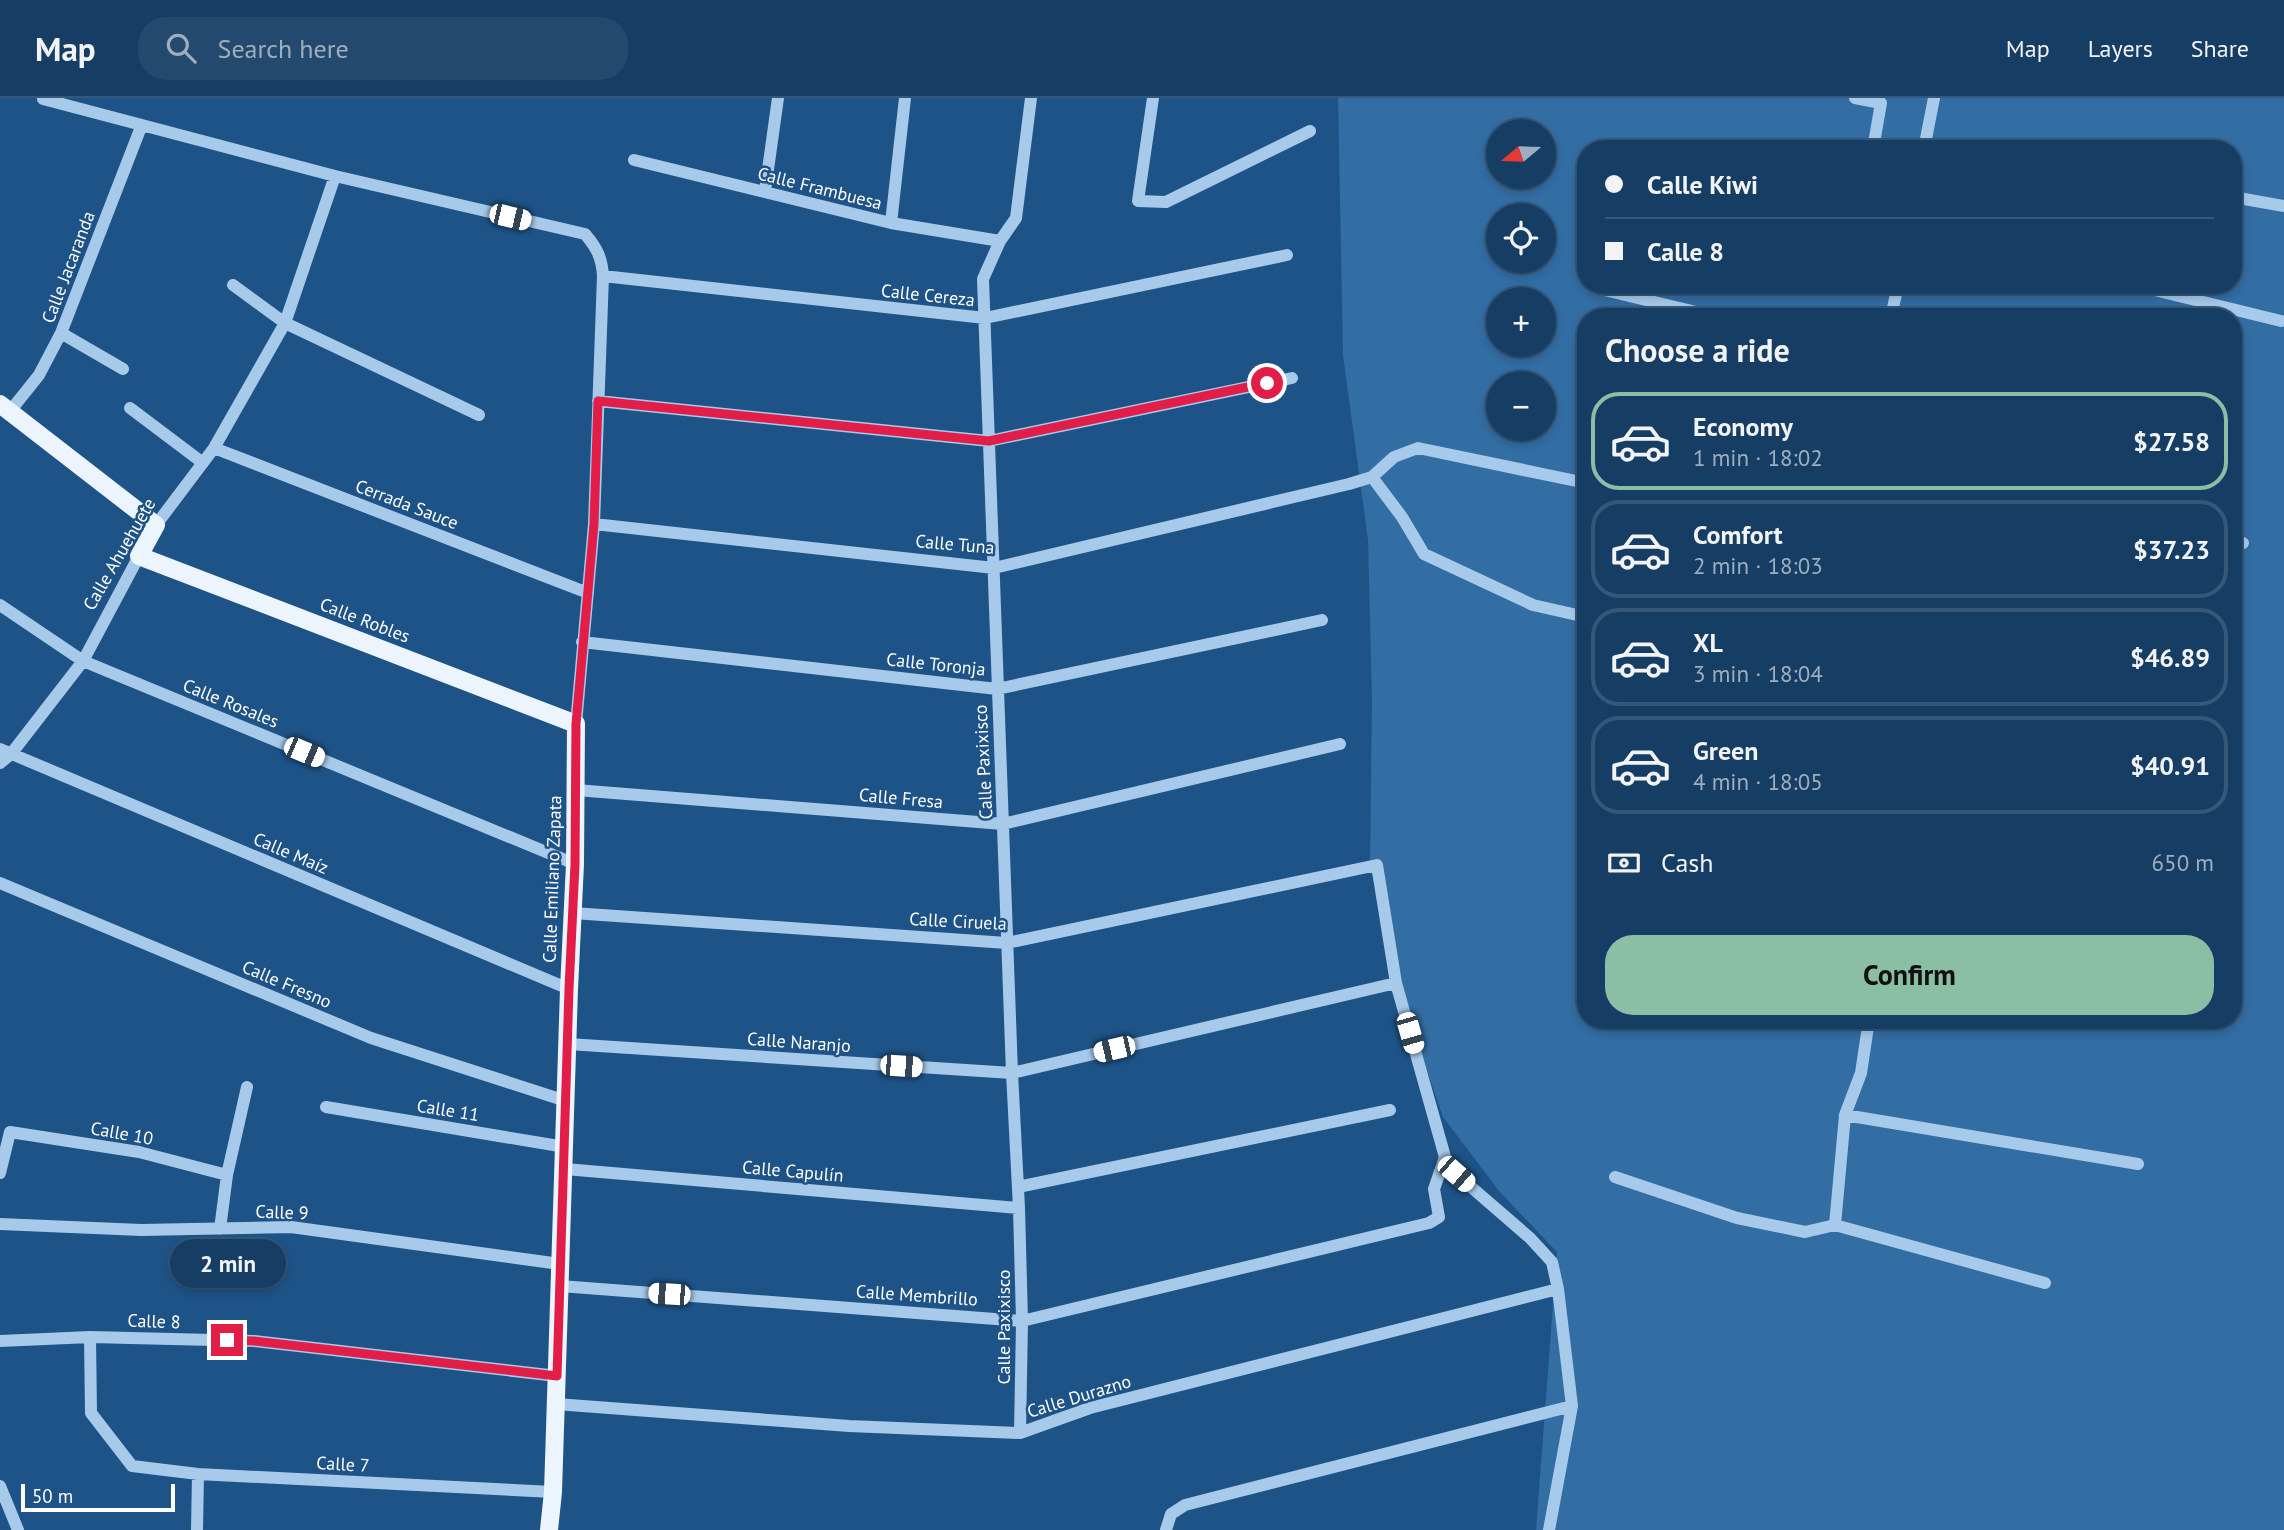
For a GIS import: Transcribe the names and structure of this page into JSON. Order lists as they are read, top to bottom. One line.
{"streets":{"main road":["Calle Ahuehuete","Calle Robles","Calle Emiliano Zapata"],"street":["Calle Frambuesa","Calle Jacaranda","Calle Cereza","Cerrada Sauce","Calle Tuna","Calle Toronja","Calle Rosales","Calle Paxixisco","Calle Fresa","Calle Maíz","Calle Ciruela","Calle Fresno","Calle Naranjo","Calle 11","Calle 10","Calle Capulín","Calle 9","Calle Membrillo","Calle 8","Calle Durazno","Calle 7"]},"crossings":[["Calle Frambuesa","Calle Paxixisco"],["Calle Cereza","Calle Paxixisco"],["Calle Cereza","Calle Emiliano Zapata"],["Cerrada Sauce","Calle Ahuehuete"],["Cerrada Sauce","Calle Emiliano Zapata"],["Calle Tuna","Calle Paxixisco"],["Calle Tuna","Calle Emiliano Zapata"],["Calle Ahuehuete","Calle Robles"],["Calle Ahuehuete","Calle Rosales"],["Calle Ahuehuete","Calle Maíz"],["Calle Ahuehuete","Calle Emiliano Zapata"],["Calle Robles","Calle Emiliano Zapata"],["Calle Toronja","Calle Paxixisco"],["Calle Toronja","Calle Emiliano Zapata"],["Calle Rosales","Calle Emiliano Zapata"],["Calle Paxixisco","Calle Fresa"],["Calle Paxixisco","Calle Ciruela"],["Calle Paxixisco","Calle Naranjo"],["Calle Paxixisco","Calle Capulín"],["Calle Paxixisco","Calle Membrillo"],["Calle Paxixisco","Calle Durazno"],["Calle Fresa","Calle Emiliano Zapata"],["Calle Maíz","Calle Emiliano Zapata"],["Calle Emiliano Zapata","Calle Ciruela"],["Calle Emiliano Zapata","Calle Fresno"],["Calle Emiliano Zapata","Calle Naranjo"],["Calle Emiliano Zapata","Calle 11"],["Calle Emiliano Zapata","Calle Capulín"],["Calle Emiliano Zapata","Calle 9"],["Calle Emiliano Zapata","Calle Membrillo"],["Calle Emiliano Zapata","Calle 8"],["Calle Emiliano Zapata","Calle Durazno"],["Calle Emiliano Zapata","Calle 7"],["Calle Ciruela","Calle Naranjo"],["Calle 8","Calle 7"]],"scale_bar":"50 m","north":"left","page":{"header":"Map","search":"Search here","nav":["Map","Layers","Share"],"map_buttons":["+","−"],"banner":["Calle Kiwi","Calle 8"],"heading":"Choose a ride","list":[{"name":"Economy","note":"1 min · 18:02","value":"$27.58"},{"name":"Comfort","note":"2 min · 18:03","value":"$37.23"},{"name":"XL","note":"3 min · 18:04","value":"$46.89"},{"name":"Green","note":"4 min · 18:05","value":"$40.91"}],"pay":["Cash","650 m"],"buttons":"Confirm","bubble":"2 min","scale":"50 m"}}
